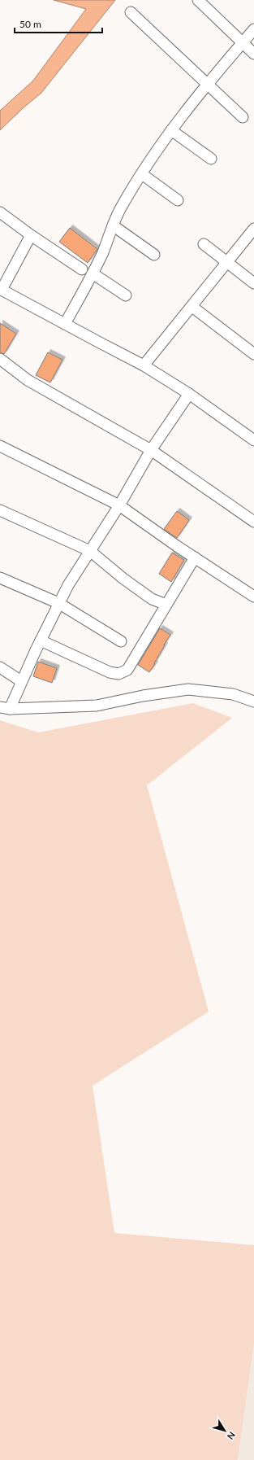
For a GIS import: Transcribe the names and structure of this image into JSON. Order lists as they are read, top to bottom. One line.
{"scale_bar":"50 m","north":"bottom right"}
